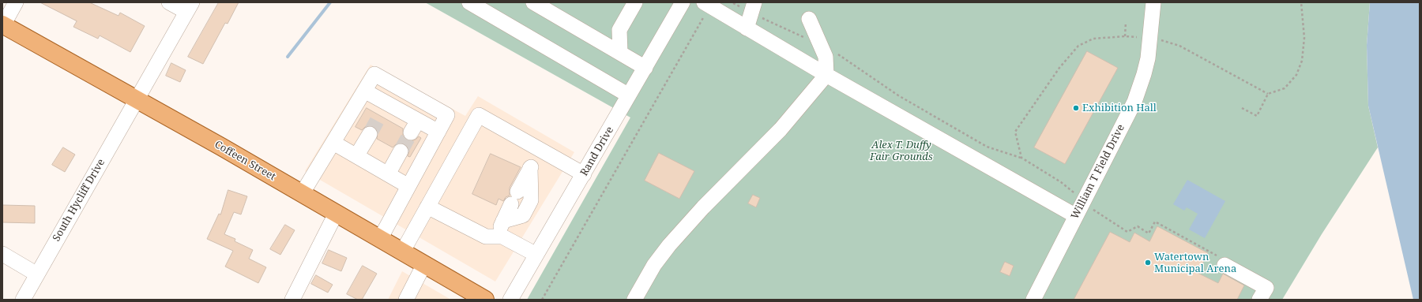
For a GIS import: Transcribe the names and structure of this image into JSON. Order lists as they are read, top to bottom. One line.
{"streets":{"main road":["Coffeen Street"],"street":["Rand Drive","William T Field Drive","South Hycliff Drive"]},"crossings":[["Coffeen Street","South Hycliff Drive"]],"parks":["Alex T. Duffy Fair Grounds"],"places":["Exhibition Hall","Watertown Municipal Arena"]}
